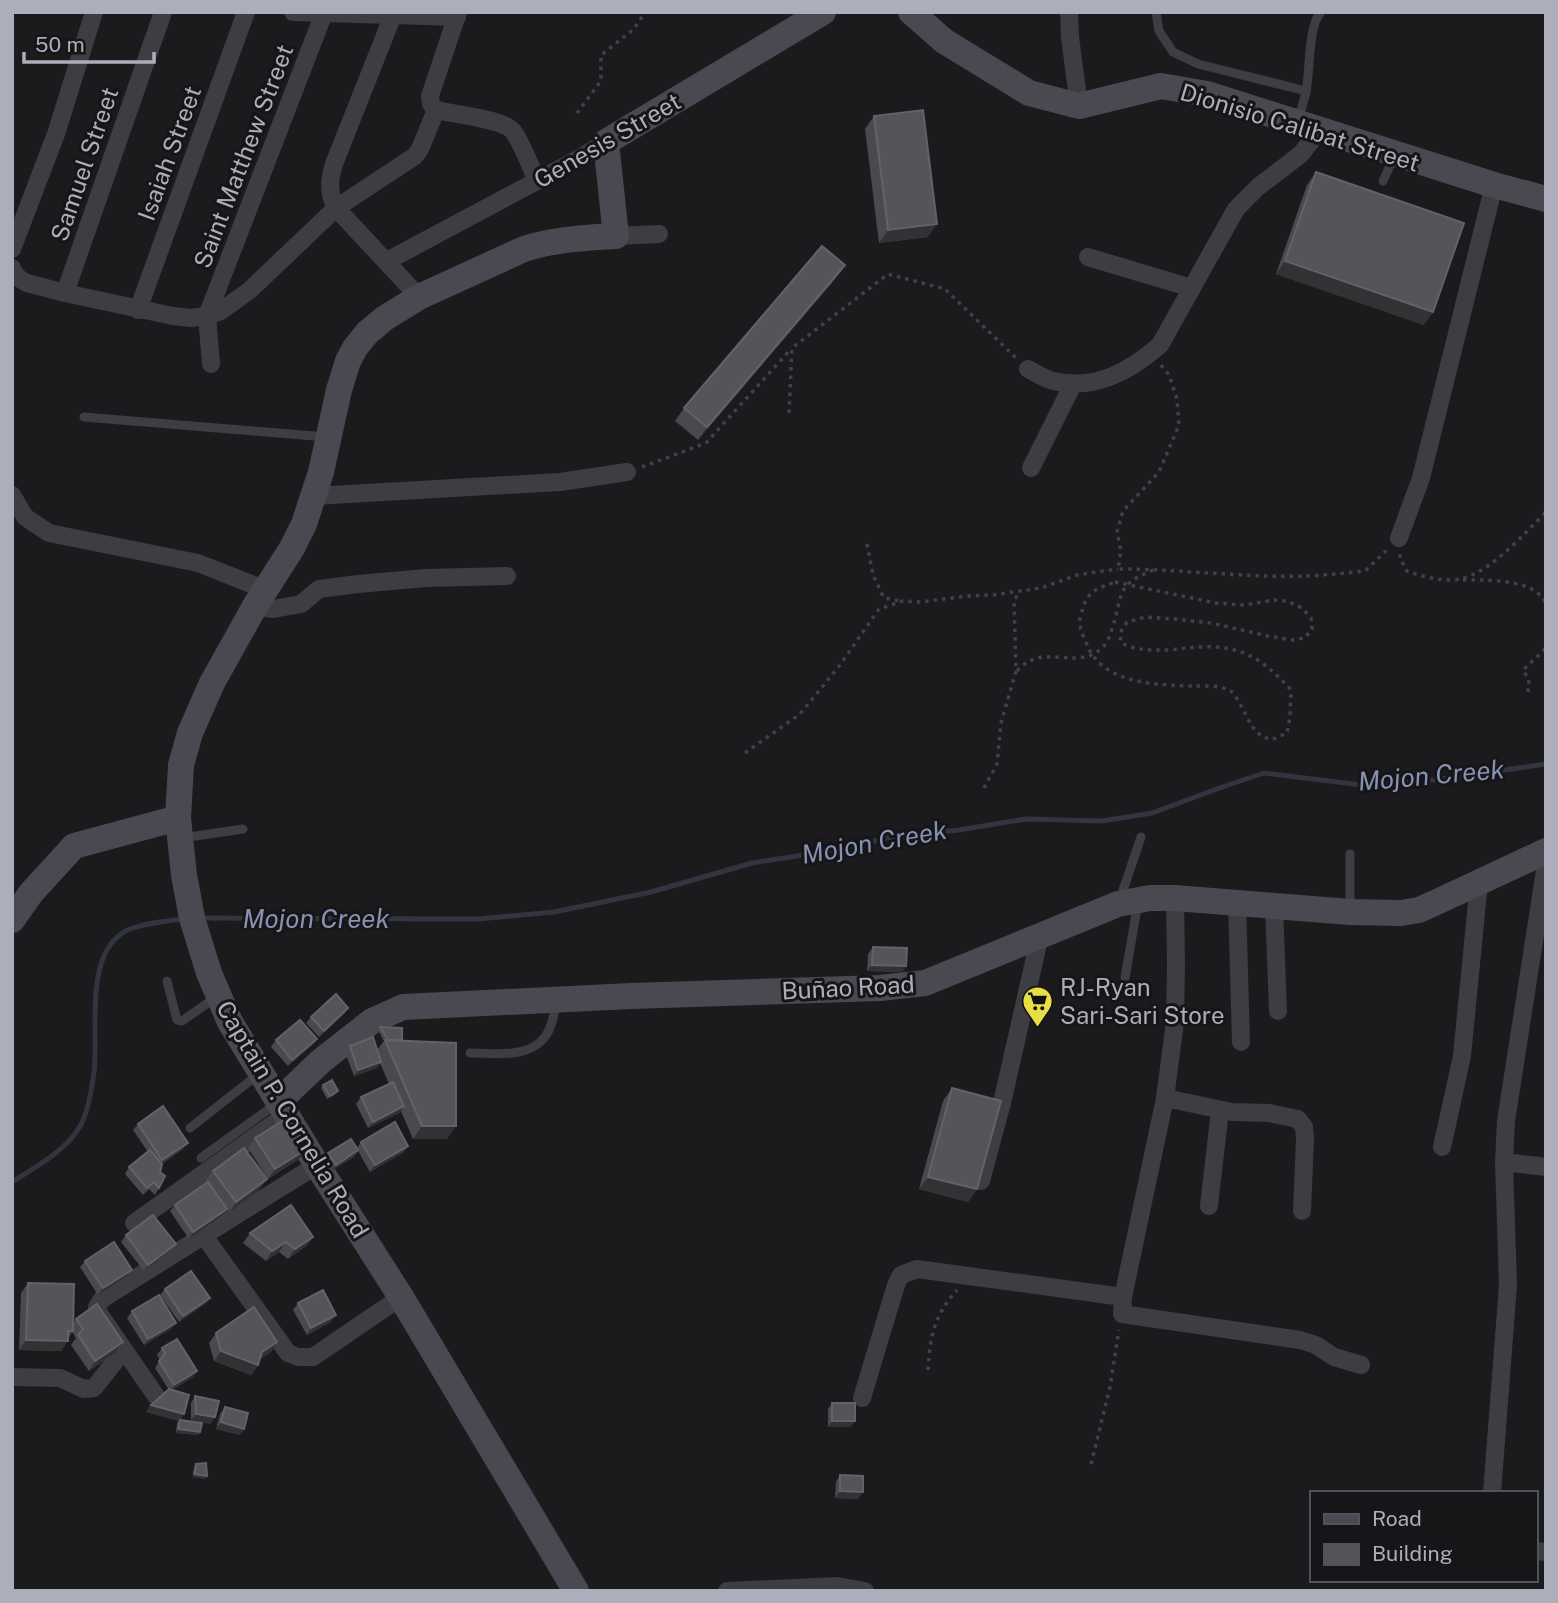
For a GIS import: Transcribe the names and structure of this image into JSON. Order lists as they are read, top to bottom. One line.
{"streets":{"street":["Dionisio Calibat Street","Genesis Street","Isaiah Street","Saint Matthew Street","Samuel Street","Buñao Road","Captain P. Cornelia Road"]},"crossings":[["Buñao Road","Captain P. Cornelia Road"]],"water":["Mojon Creek"],"places":{"supermarket":["RJ-Ryan Sari-Sari Store"]},"legend":["Road","Building"],"scale_bar":"50 m"}
